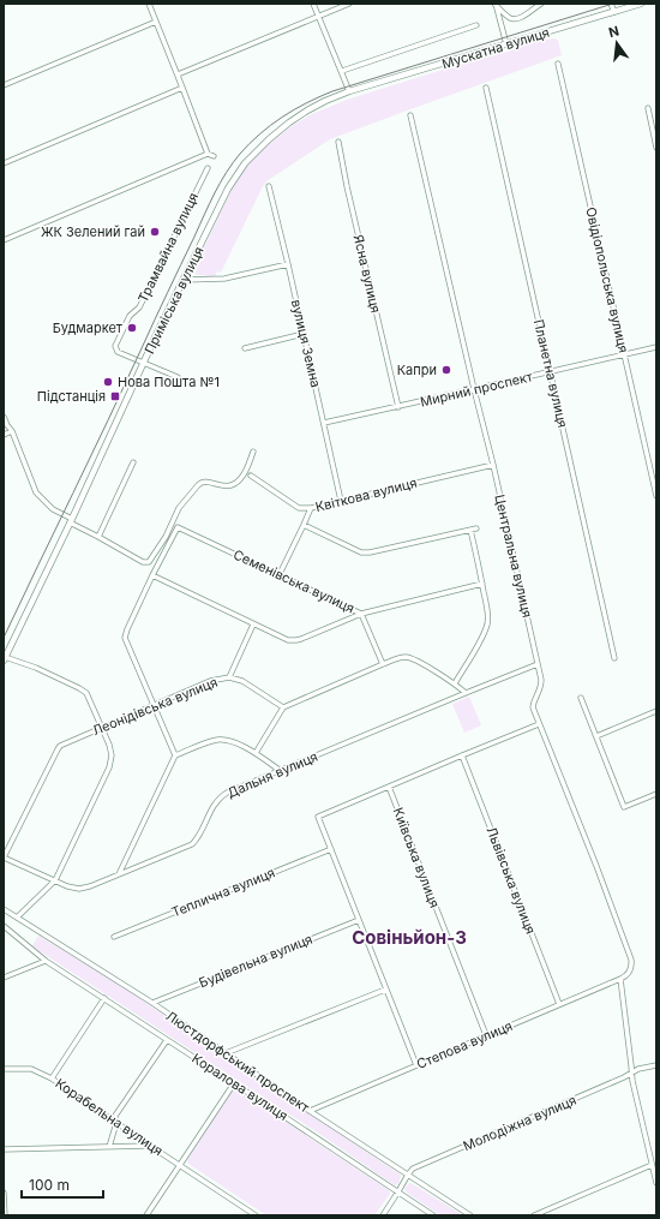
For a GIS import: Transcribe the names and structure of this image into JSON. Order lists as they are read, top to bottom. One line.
{"streets":{"street":["Мускатна вулиця","Трамвайна вулиця","Ясна вулиця","Овідіопольська вулиця","Приміська вулиця","вулиця Земна","Планетна вулиця","Мирний проспект","Квіткова вулиця","Центральна вулиця","Семенівська вулиця","Леонідівська вулиця","Дальня вулиця","Київська вулиця","Львівська вулиця","Теплична вулиця","Будівельна вулиця","Степова вулиця","Люстдорфський проспект","Коралова вулиця","Корабельна вулиця","Молодіжна вулиця"]},"crossings":[["Мускатна вулиця","Приміська вулиця"],["Трамвайна вулиця","Приміська вулиця"],["Ясна вулиця","Мирний проспект"],["Овідіопольська вулиця","Мирний проспект"],["вулиця Земна","Мирний проспект"],["вулиця Земна","Квіткова вулиця"],["Планетна вулиця","Мирний проспект"],["Мирний проспект","Центральна вулиця"],["Квіткова вулиця","Центральна вулиця"],["Квіткова вулиця","Семенівська вулиця"],["Центральна вулиця","Дальня вулиця"],["Центральна вулиця","Степова вулиця"],["Леонідівська вулиця","Дальня вулиця"],["Київська вулиця","Степова вулиця"],["Львівська вулиця","Степова вулиця"],["Будівельна вулиця","Люстдорфський проспект"],["Степова вулиця","Люстдорфський проспект"],["Люстдорфський проспект","Молодіжна вулиця"]],"districts":["Совіньйон-3"],"places":{"other":["ЖК Зелений гай","Будмаркет","Капри","Нова Пошта №1"],"transit":["Підстанція"]},"scale_bar":"100 m","north":"top"}
